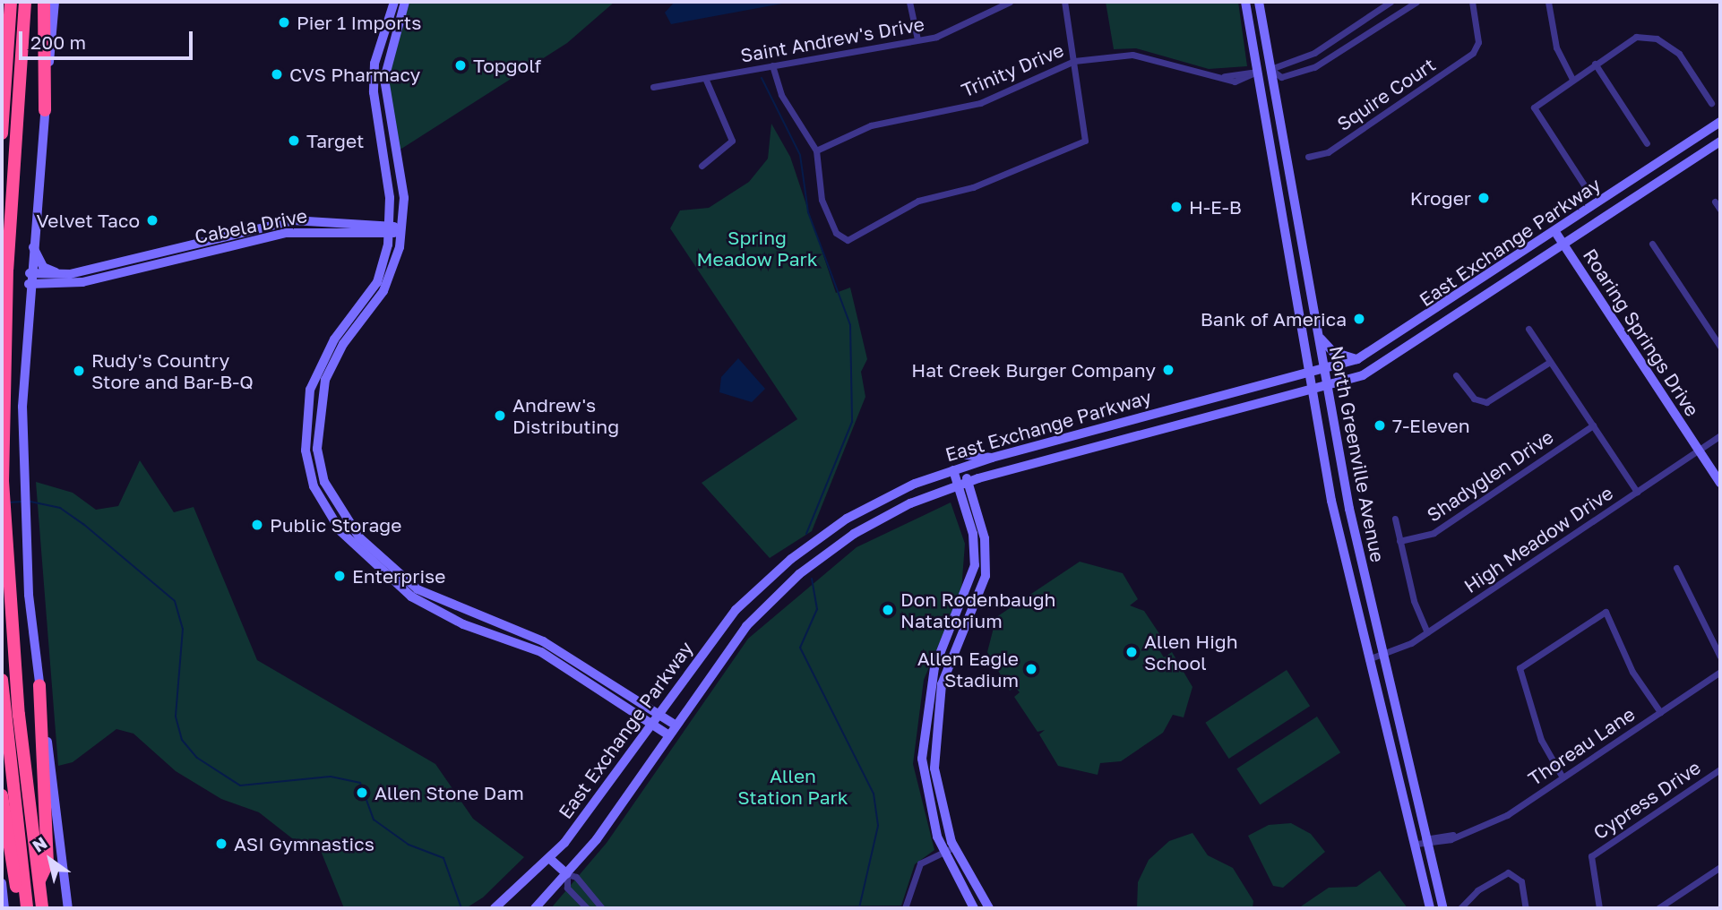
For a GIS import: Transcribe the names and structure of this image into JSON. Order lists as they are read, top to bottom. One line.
{"streets":{"main road":["Cabela Drive","East Exchange Parkway","Roaring Springs Drive","North Greenville Avenue"],"street":["Saint Andrew's Drive","Trinity Drive","Squire Court","Shadyglen Drive","High Meadow Drive","Thoreau Lane","Cypress Drive"]},"crossings":[["Trinity Drive","North Greenville Avenue"],["East Exchange Parkway","Roaring Springs Drive"],["East Exchange Parkway","North Greenville Avenue"],["Roaring Springs Drive","High Meadow Drive"],["North Greenville Avenue","High Meadow Drive"],["North Greenville Avenue","Thoreau Lane"]],"parks":["Spring Meadow Park","Allen Station Park"],"places":["Pier 1 Imports","Topgolf","CVS Pharmacy","Target","Kroger","H-E-B","Velvet Taco","Bank of America","Hat Creek Burger Company","Rudy's Country Store and Bar-B-Q","Andrew's Distributing","7-Eleven","Public Storage","Enterprise","Don Rodenbaugh Natatorium","Allen High School","Allen Eagle Stadium","Allen Stone Dam","ASI Gymnastics"],"scale_bar":"200 m","north":"top left"}
